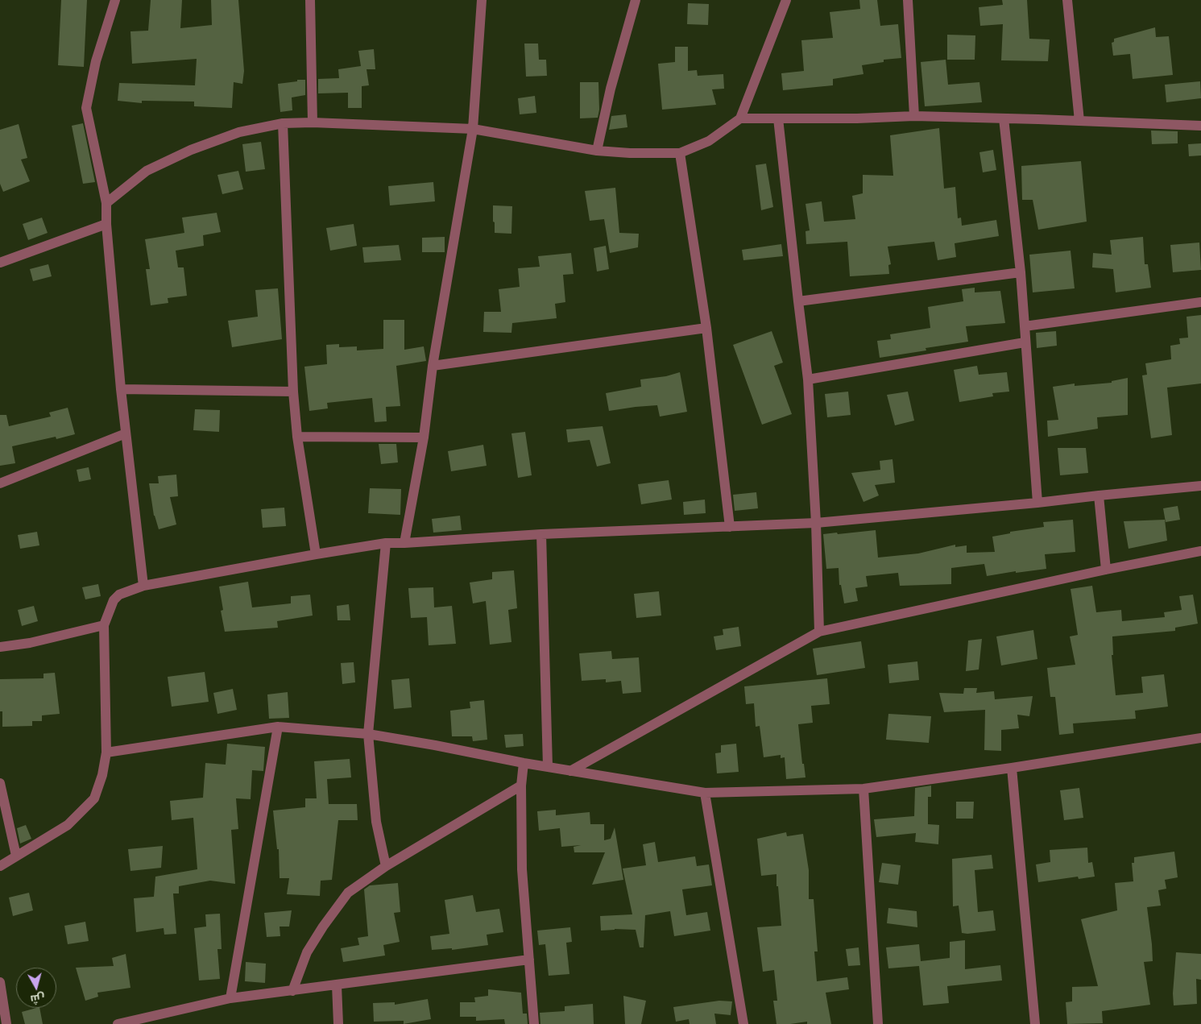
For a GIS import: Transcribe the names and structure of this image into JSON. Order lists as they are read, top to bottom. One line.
{"north":"bottom"}
